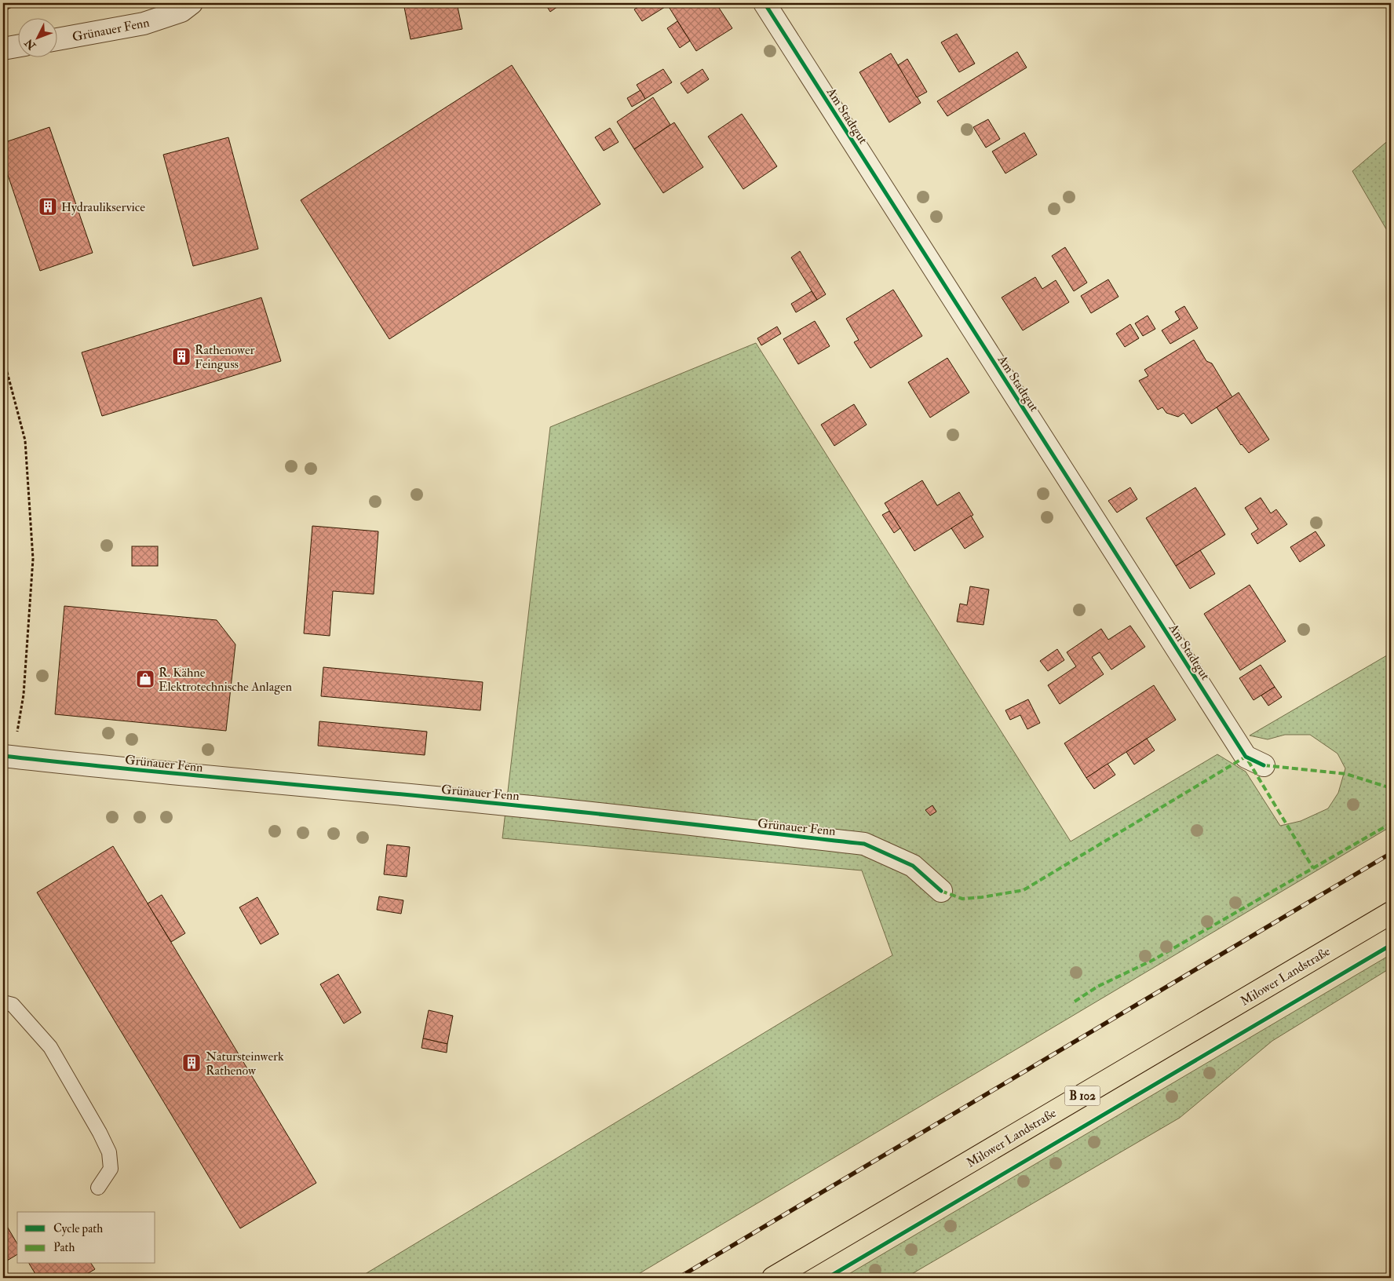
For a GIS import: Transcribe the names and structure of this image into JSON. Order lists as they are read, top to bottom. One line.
{"streets":{"main road":["Milower Landstraße","B 102"],"street":["Grünauer Fenn","Am Stadtgut"]},"places":{"building":["Hydraulikservice","Rathenower Feinguss","Natursteinwerk Rathenow"],"shop":["R. Kähne Elektrotechnische Anlagen"]},"legend":["Cycle path","Path"],"north":"bottom left"}
